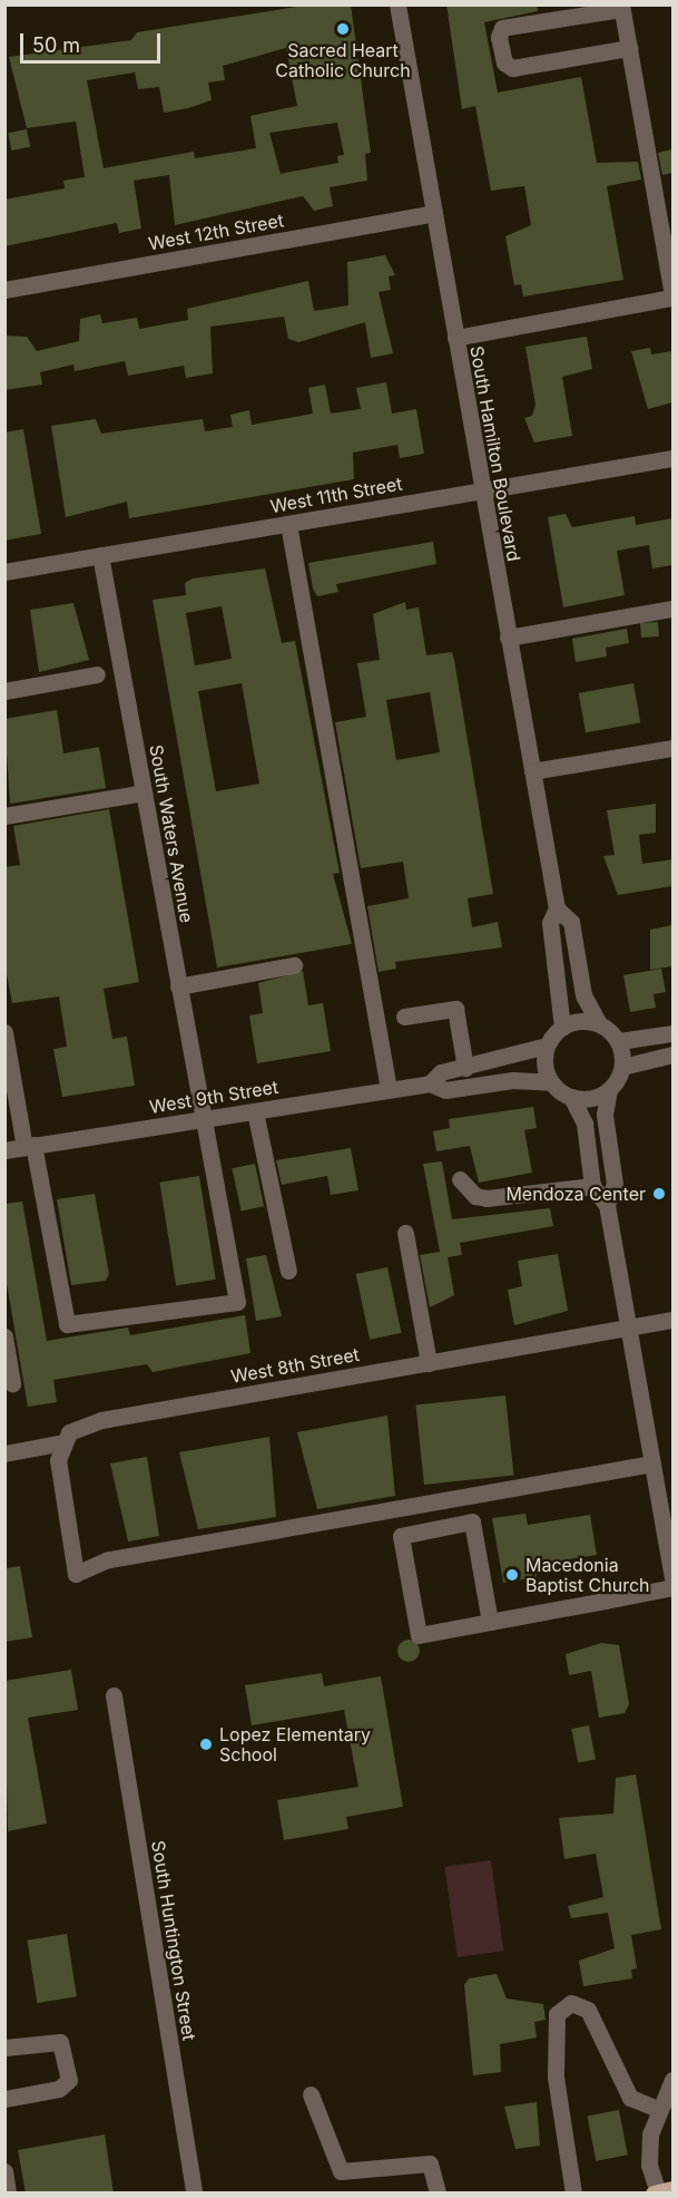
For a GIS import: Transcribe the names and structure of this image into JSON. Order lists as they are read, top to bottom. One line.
{"streets":{"street":["West 12th Street","South Hamilton Boulevard","West 11th Street","South Waters Avenue","West 9th Street","West 8th Street","South Huntington Street"]},"crossings":[["West 12th Street","South Hamilton Boulevard"],["South Hamilton Boulevard","West 11th Street"],["South Hamilton Boulevard","West 9th Street"],["West 11th Street","South Waters Avenue"],["South Waters Avenue","West 9th Street"]],"places":["Sacred Heart Catholic Church","Mendoza Center","Macedonia Baptist Church","Lopez Elementary School"],"scale_bar":"50 m"}
